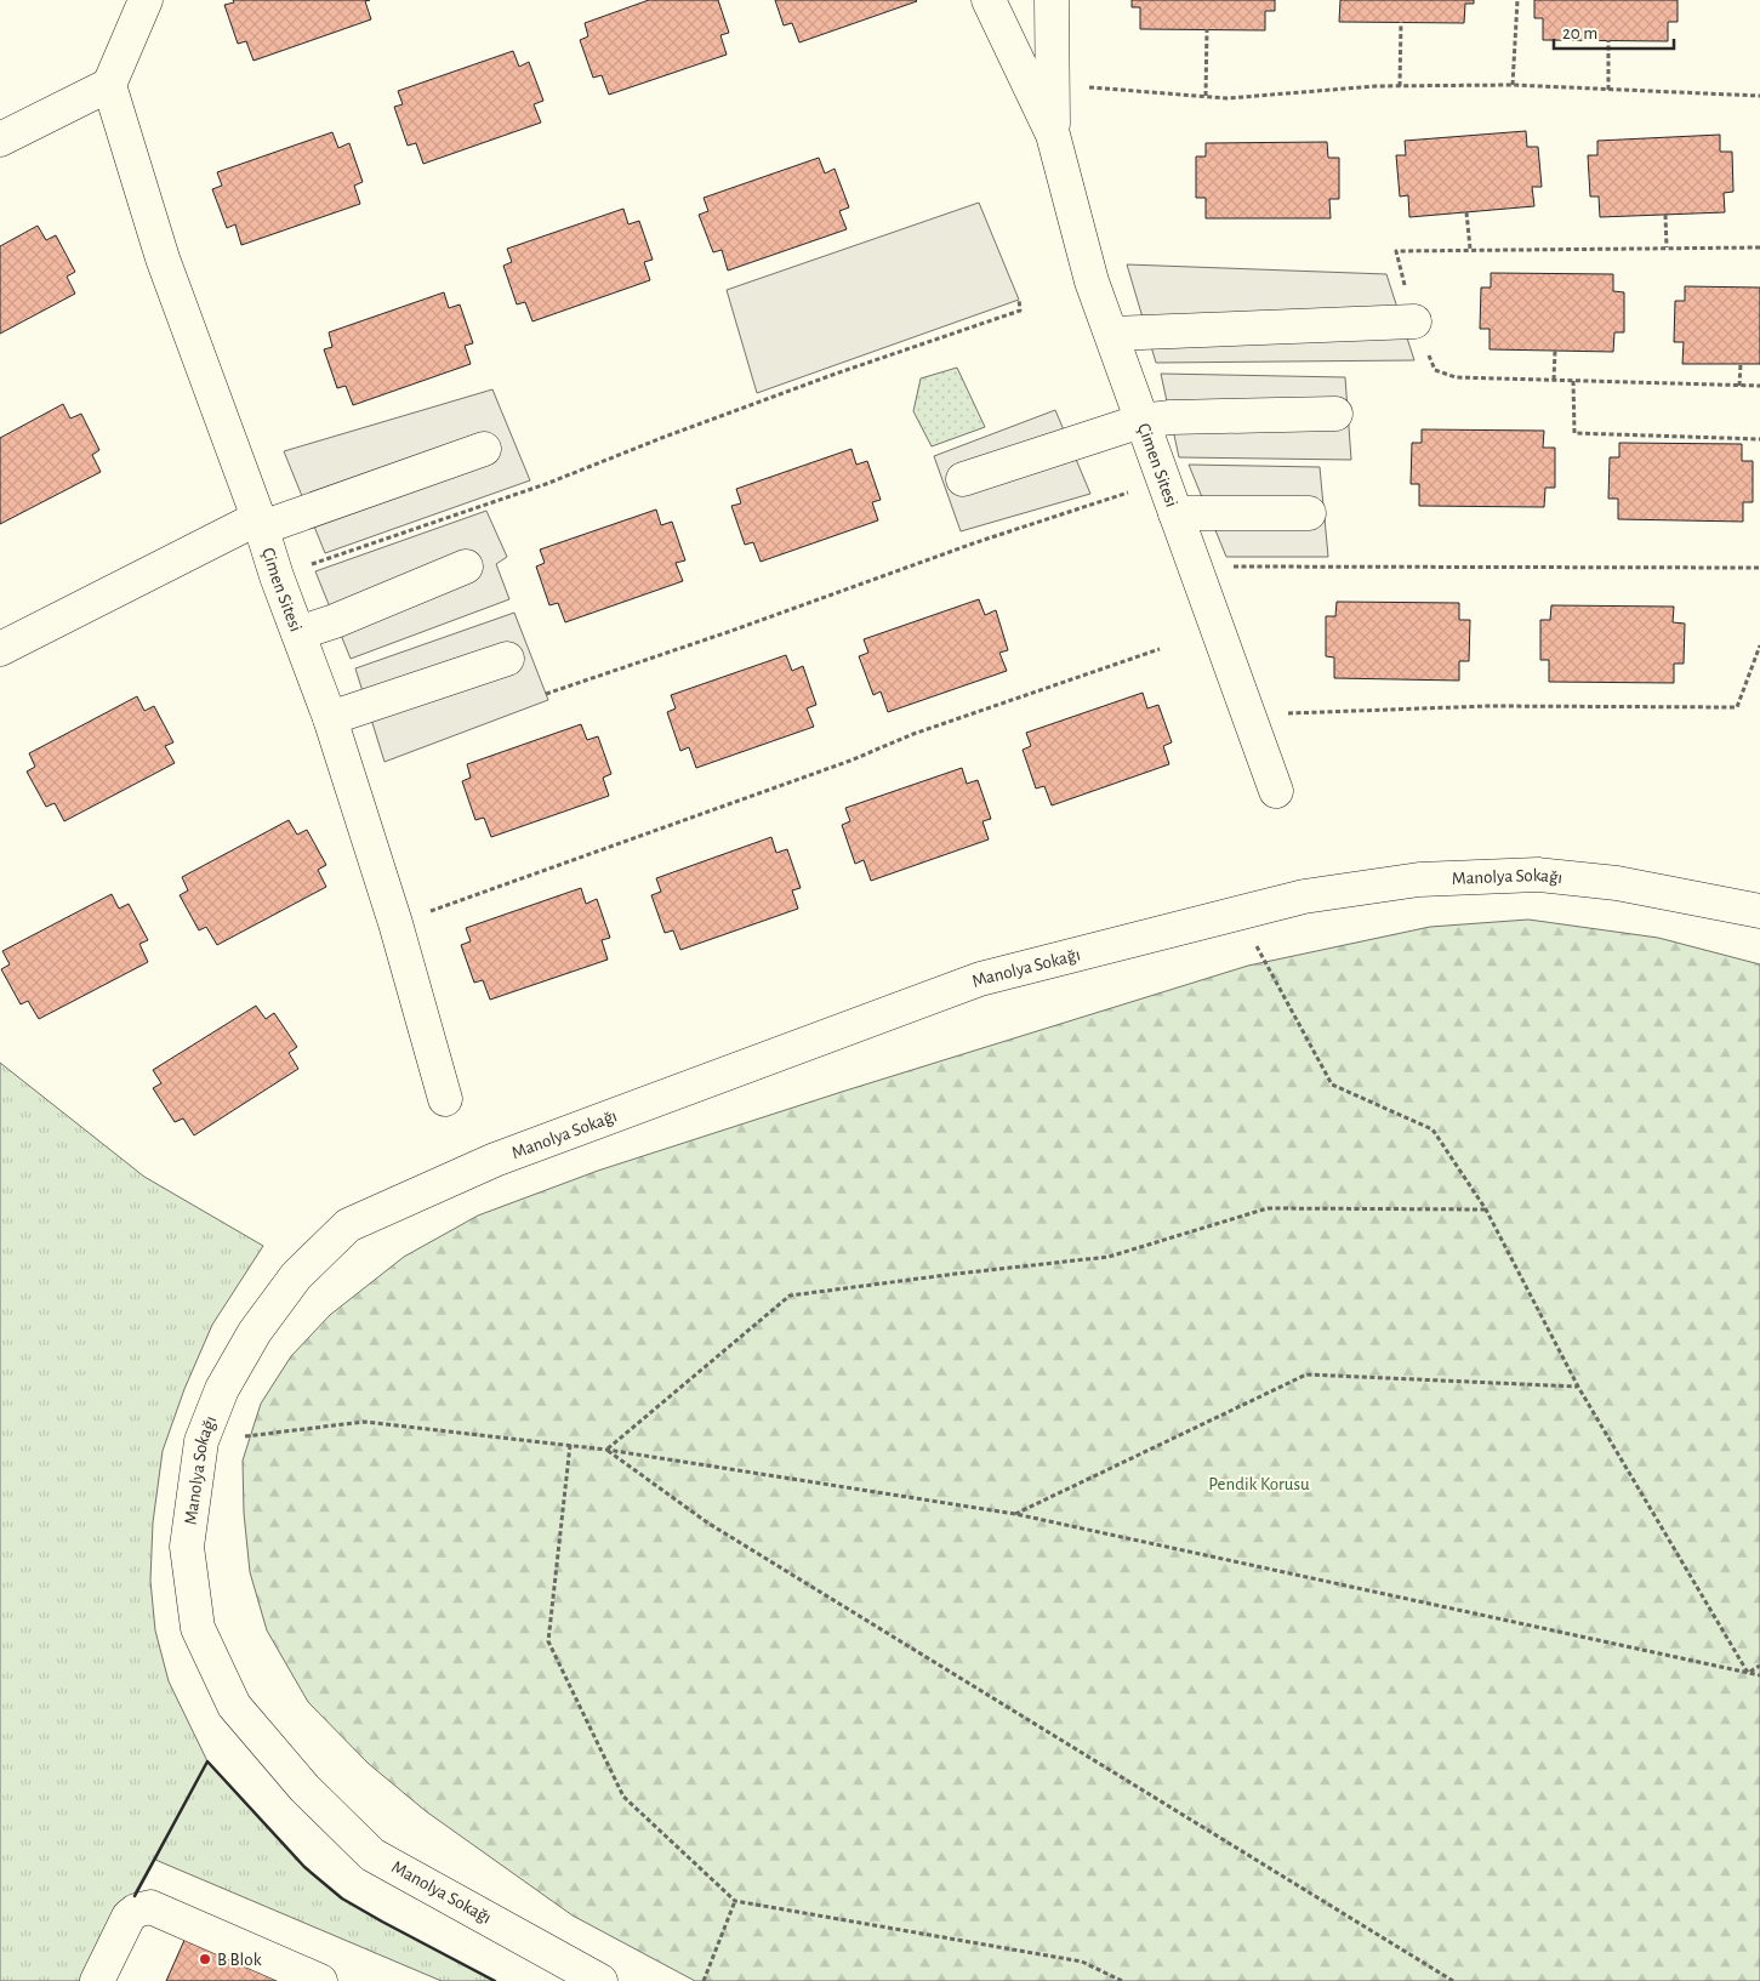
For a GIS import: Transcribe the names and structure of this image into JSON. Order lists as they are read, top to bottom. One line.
{"streets":{"street":["Çimen Sitesi","Manolya Sokağı"]},"parks":["Pendik Korusu"],"places":["B Blok"],"scale_bar":"20 m"}
